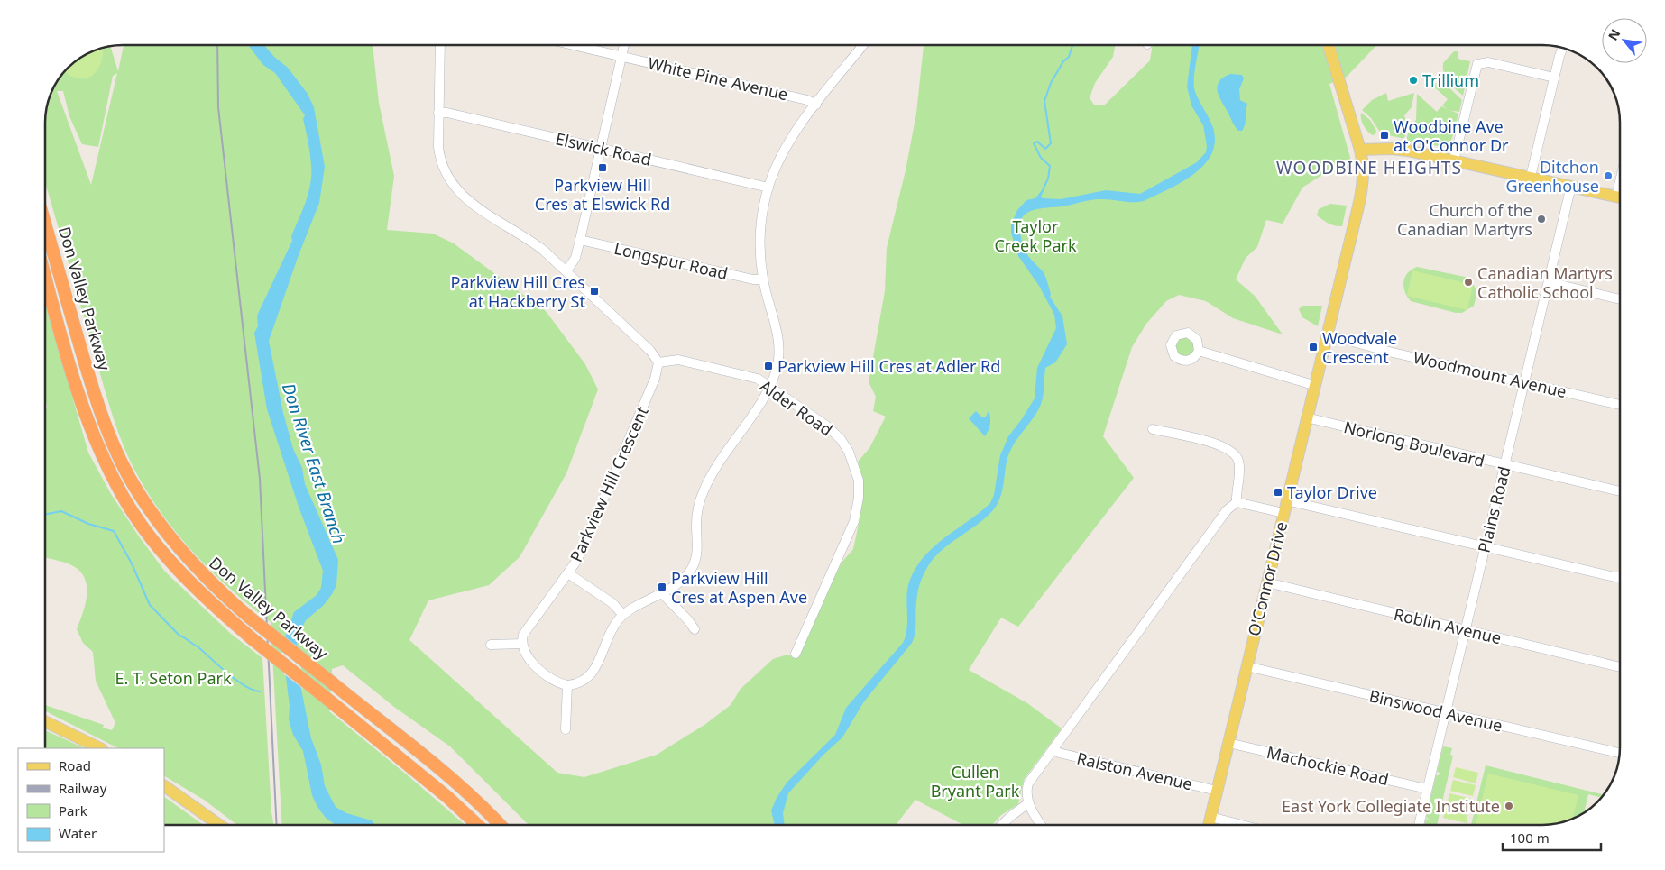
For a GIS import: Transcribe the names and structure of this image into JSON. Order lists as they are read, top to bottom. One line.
{"streets":{"highway":["Don Valley Parkway"],"main road":["O'Connor Drive"],"street":["White Pine Avenue","Elswick Road","Longspur Road","Woodmount Avenue","Alder Road","Norlong Boulevard","Parkview Hill Crescent","Plains Road","Roblin Avenue","Binswood Avenue","Machockie Road","Ralston Avenue"]},"crossings":[["Woodmount Avenue","Plains Road"],["Woodmount Avenue","O'Connor Drive"],["Alder Road","Parkview Hill Crescent"],["Norlong Boulevard","Plains Road"],["Norlong Boulevard","O'Connor Drive"],["Plains Road","Roblin Avenue"],["Plains Road","Binswood Avenue"],["Plains Road","Machockie Road"],["O'Connor Drive","Roblin Avenue"],["O'Connor Drive","Binswood Avenue"],["O'Connor Drive","Machockie Road"],["O'Connor Drive","Ralston Avenue"]],"districts":["WOODBINE HEIGHTS"],"water":["Don River East Branch"],"parks":["Taylor Creek Park","E. T. Seton Park","Cullen Bryant Park"],"places":{"other":["Trillium","Ditchon Greenhouse","Church of the Canadian Martyrs","Canadian Martyrs Catholic School","East York Collegiate Institute"],"transit":["Woodbine Ave at O'Connor Dr","Parkview Hill Cres at Elswick Rd","Parkview Hill Cres at Hackberry St","Woodvale Crescent","Parkview Hill Cres at Adler Rd","Taylor Drive","Parkview Hill Cres at Aspen Ave"]},"legend":["Road","Railway","Park","Water"],"scale_bar":"100 m","north":"top left"}
